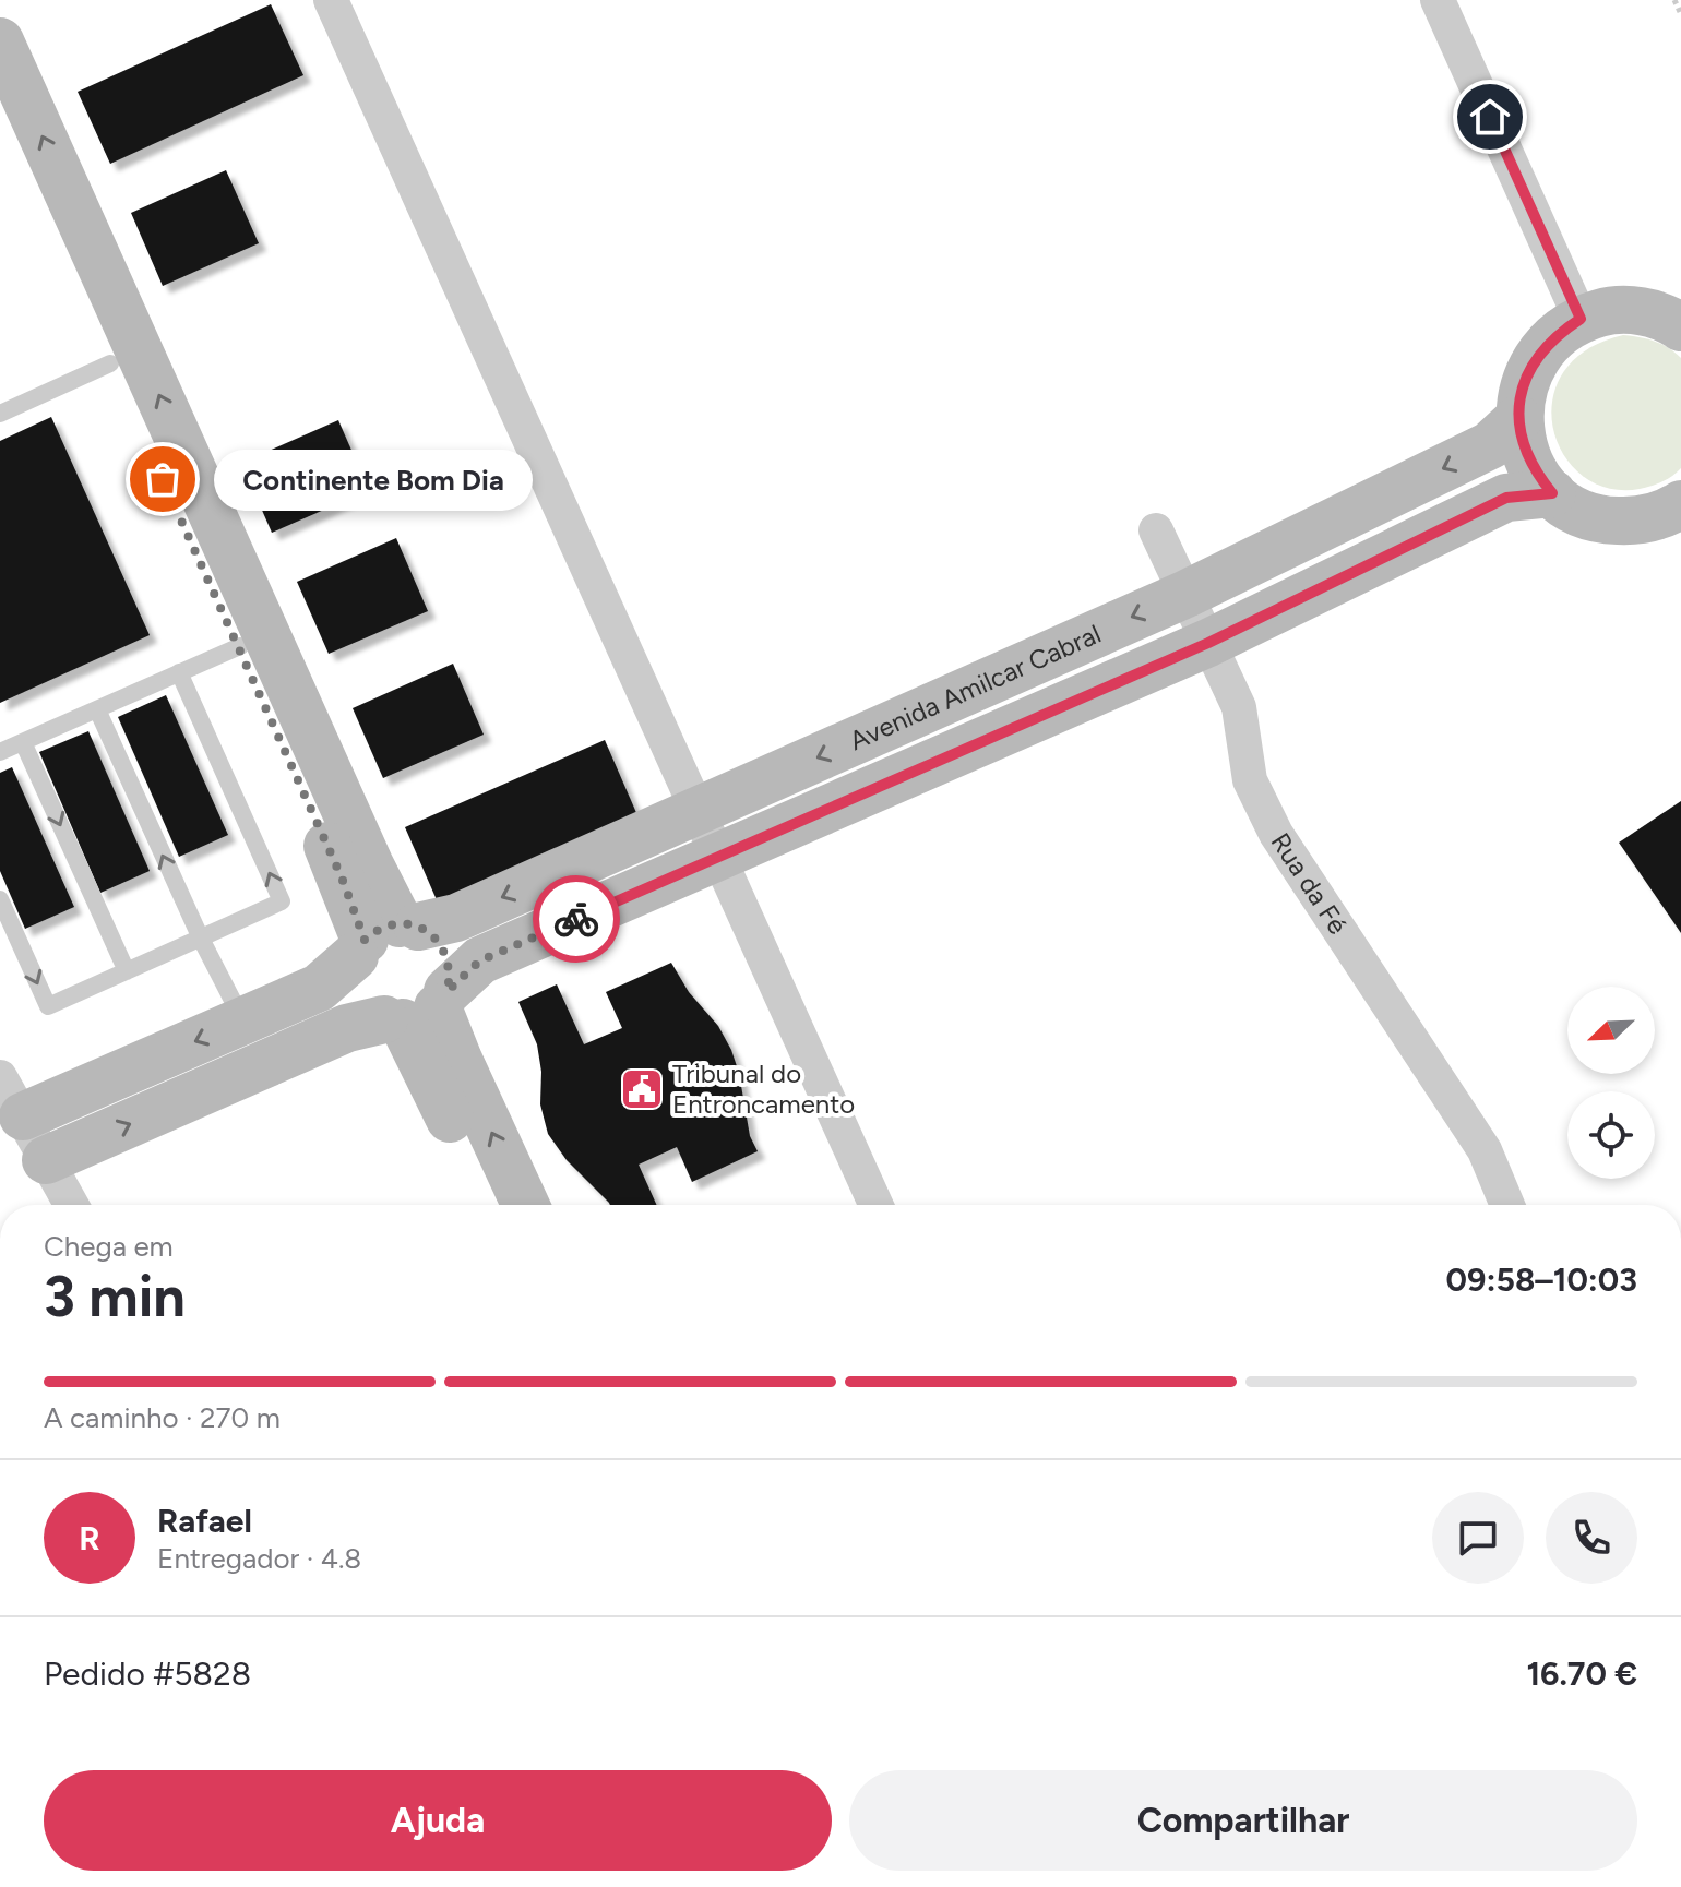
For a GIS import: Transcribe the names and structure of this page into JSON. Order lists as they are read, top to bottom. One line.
{"streets":{"street":["Avenida Amilcar Cabral","Rua da Fé"]},"crossings":[["Avenida Amilcar Cabral","Rua da Fé"]],"places":{"other":["Continente Bom Dia"],"public building":["Tribunal do Entroncamento"]},"north":"bottom left","page":{"bubble":"Continente Bom Dia","heading":["3 min","Chega em","09:58–10:03"],"panel":["Rafael","Entregador · 4.8","Pedido #5828","16.70 €"],"bar":"A caminho · 270 m","round":"R","buttons":["Ajuda","Compartilhar"]}}
